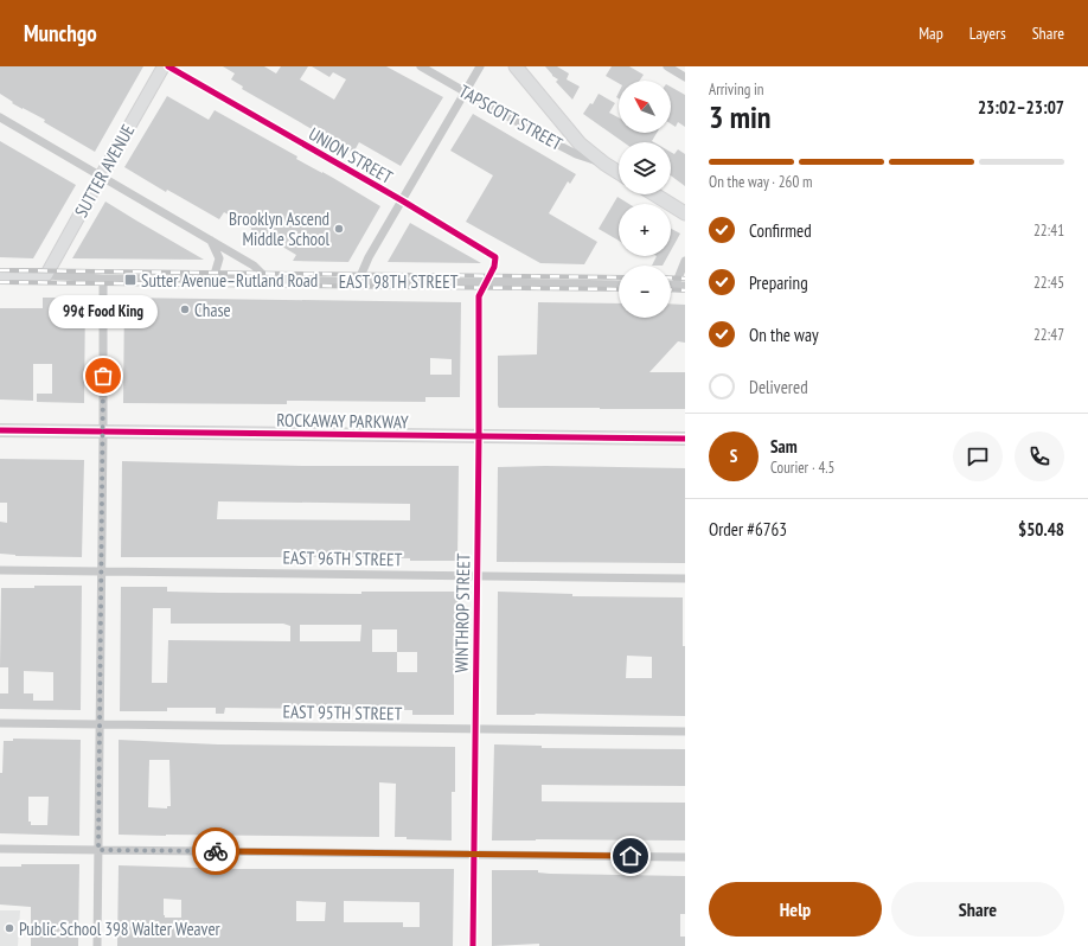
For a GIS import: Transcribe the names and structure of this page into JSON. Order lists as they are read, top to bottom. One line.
{"streets":{"main road":["TAPSCOTT STREET"],"street":["UNION STREET","SUTTER AVENUE","EAST 98TH STREET","ROCKAWAY PARKWAY","EAST 96TH STREET","WINTHROP STREET","EAST 95TH STREET"]},"crossings":[["UNION STREET","EAST 98TH STREET"],["UNION STREET","WINTHROP STREET"],["SUTTER AVENUE","EAST 98TH STREET"],["EAST 98TH STREET","WINTHROP STREET"],["ROCKAWAY PARKWAY","WINTHROP STREET"],["EAST 96TH STREET","WINTHROP STREET"],["WINTHROP STREET","EAST 95TH STREET"]],"places":{"other":["Brooklyn Ascend Middle School","Chase","99¢ Food King","Public School 398 Walter Weaver"],"transit":["Sutter Avenue–Rutland Road"]},"north":"top left","page":{"header":"Munchgo","nav":["Map","Layers","Share"],"heading":["3 min","Arriving in","23:02–23:07"],"panel":["Sam","Courier · 4.5","Order #6763","$50.48"],"map_buttons":["+","−"],"bar":"On the way · 260 m","list":[["Confirmed","22:41"],["Preparing","22:45"],["On the way","22:47"],"Delivered"],"bubble":"99¢ Food King","round":"S","buttons":["Help","Share"]}}
